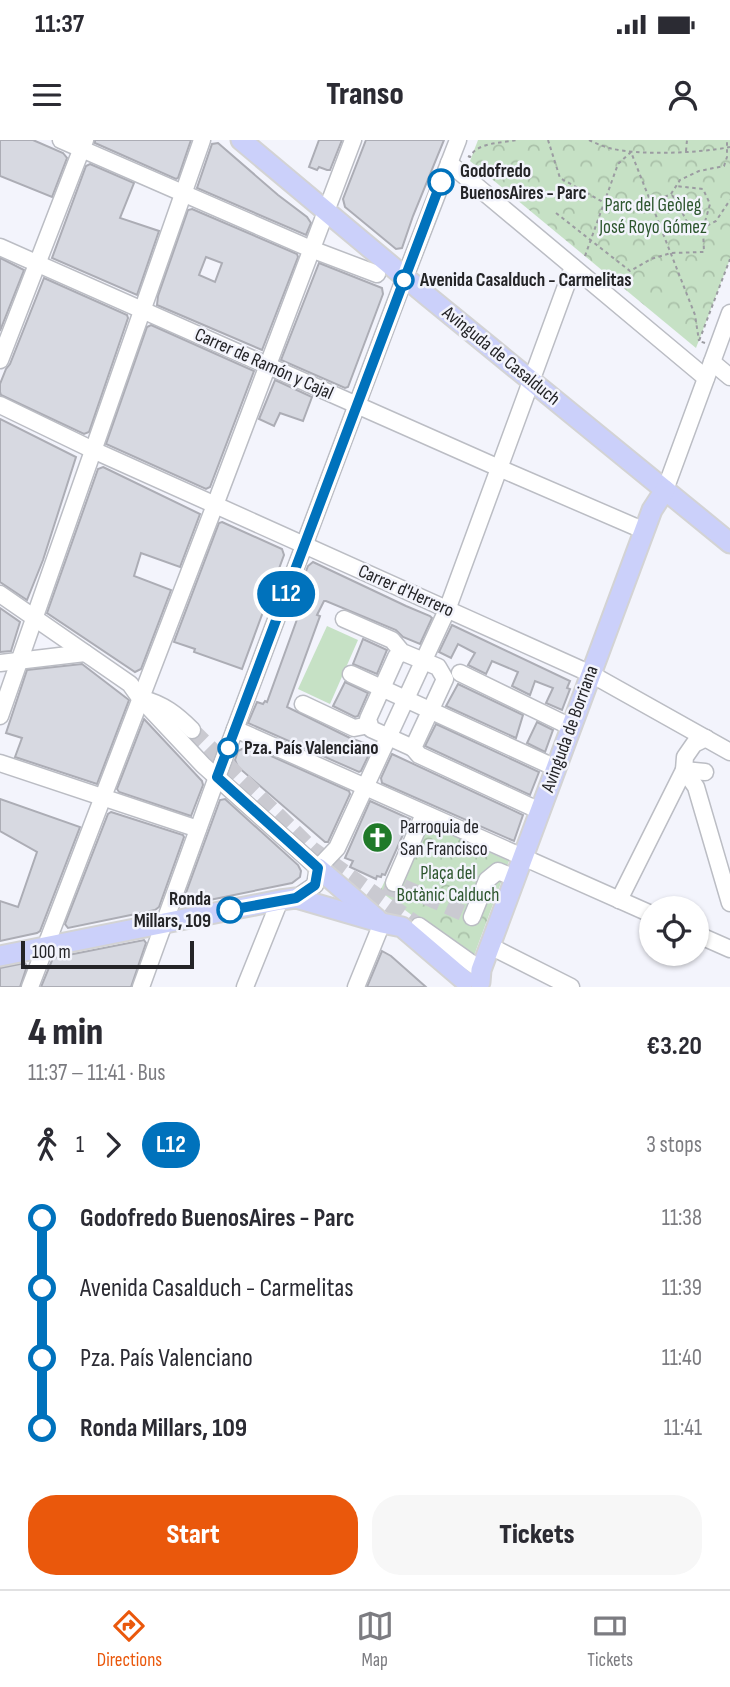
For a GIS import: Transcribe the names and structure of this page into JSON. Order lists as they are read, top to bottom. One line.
{"streets":{"main road":["Avinguda de Casalduch","Avinguda de Borriana"],"street":["Carrer de Ramón y Cajal","Carrer d'Herrero"]},"crossings":[["Avinguda de Casalduch","Avinguda de Borriana"],["Carrer de Ramón y Cajal","Avinguda de Borriana"],["Carrer d'Herrero","Avinguda de Borriana"]],"parks":["Parc del Geòleg José Royo Gómez","Plaça del Botànic Calduch"],"places":{"other":["Godofredo BuenosAires - Parc","Avenida Casalduch - Carmelitas","Pza. País Valenciano","Ronda Millars, 109"],"church":["Parroquia de San Francisco"]},"lines":["bus line L12"],"scale_bar":"100 m","page":{"status":"11:37","header":"Transo","on_map":"L12","scale":"100 m","heading":["4 min","11:37 – 11:41 · Bus","€3.20"],"legs":["1","L12","3 stops"],"list":[{"name":"Godofredo BuenosAires - Parc","value":"11:38"},{"name":"Avenida Casalduch - Carmelitas","value":"11:39"},{"name":"Pza. País Valenciano","value":"11:40"},{"name":"Ronda Millars, 109","value":"11:41"}],"buttons":["Start","Tickets"],"tabs":["Directions","Map","Tickets"]}}
